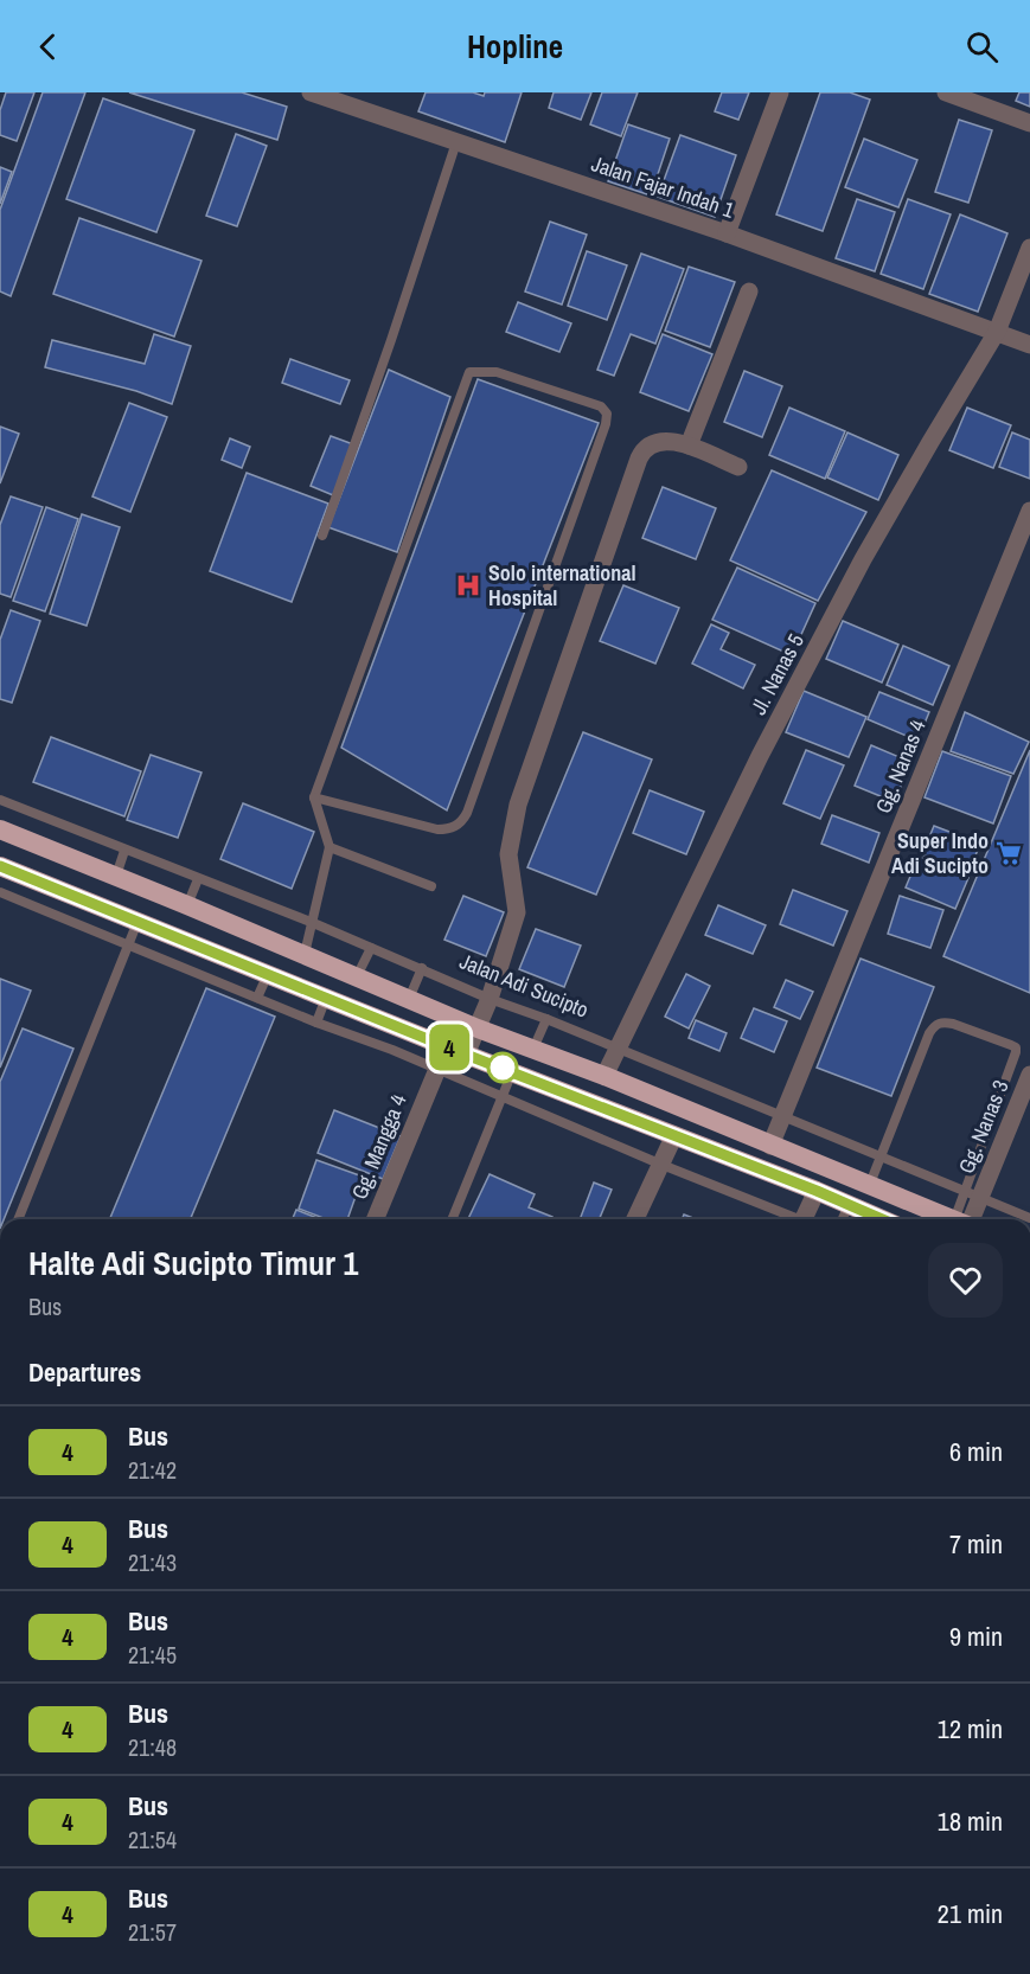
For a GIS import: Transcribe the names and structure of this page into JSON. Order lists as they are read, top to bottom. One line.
{"streets":{"street":["Jalan Fajar Indah 1","Jl. Nanas 5","Gg. Nanas 4","Gg. Nanas 3","Gg. Mangga 4"],"lane":["Jalan Adi Sucipto"]},"crossings":[["Jalan Fajar Indah 1","Jl. Nanas 5"],["Jl. Nanas 5","Jalan Adi Sucipto"],["Gg. Nanas 4","Jalan Adi Sucipto"],["Jalan Adi Sucipto","Gg. Nanas 3"]],"places":{"hospital":["Solo international Hospital"],"supermarket":["Super Indo Adi Sucipto"]},"lines":["bus line 4"],"page":{"header":"Hopline","on_map":"4","heading":[["Halte Adi Sucipto Timur 1","Bus"],"Departures"],"list":[{"mark":"4","name":"Bus","note":"21:42","value":"6 min"},{"mark":"4","name":"Bus","note":"21:43","value":"7 min"},{"mark":"4","name":"Bus","note":"21:45","value":"9 min"},{"mark":"4","name":"Bus","note":"21:48","value":"12 min"},{"mark":"4","name":"Bus","note":"21:54","value":"18 min"},{"mark":"4","name":"Bus","note":"21:57","value":"21 min"}]}}
